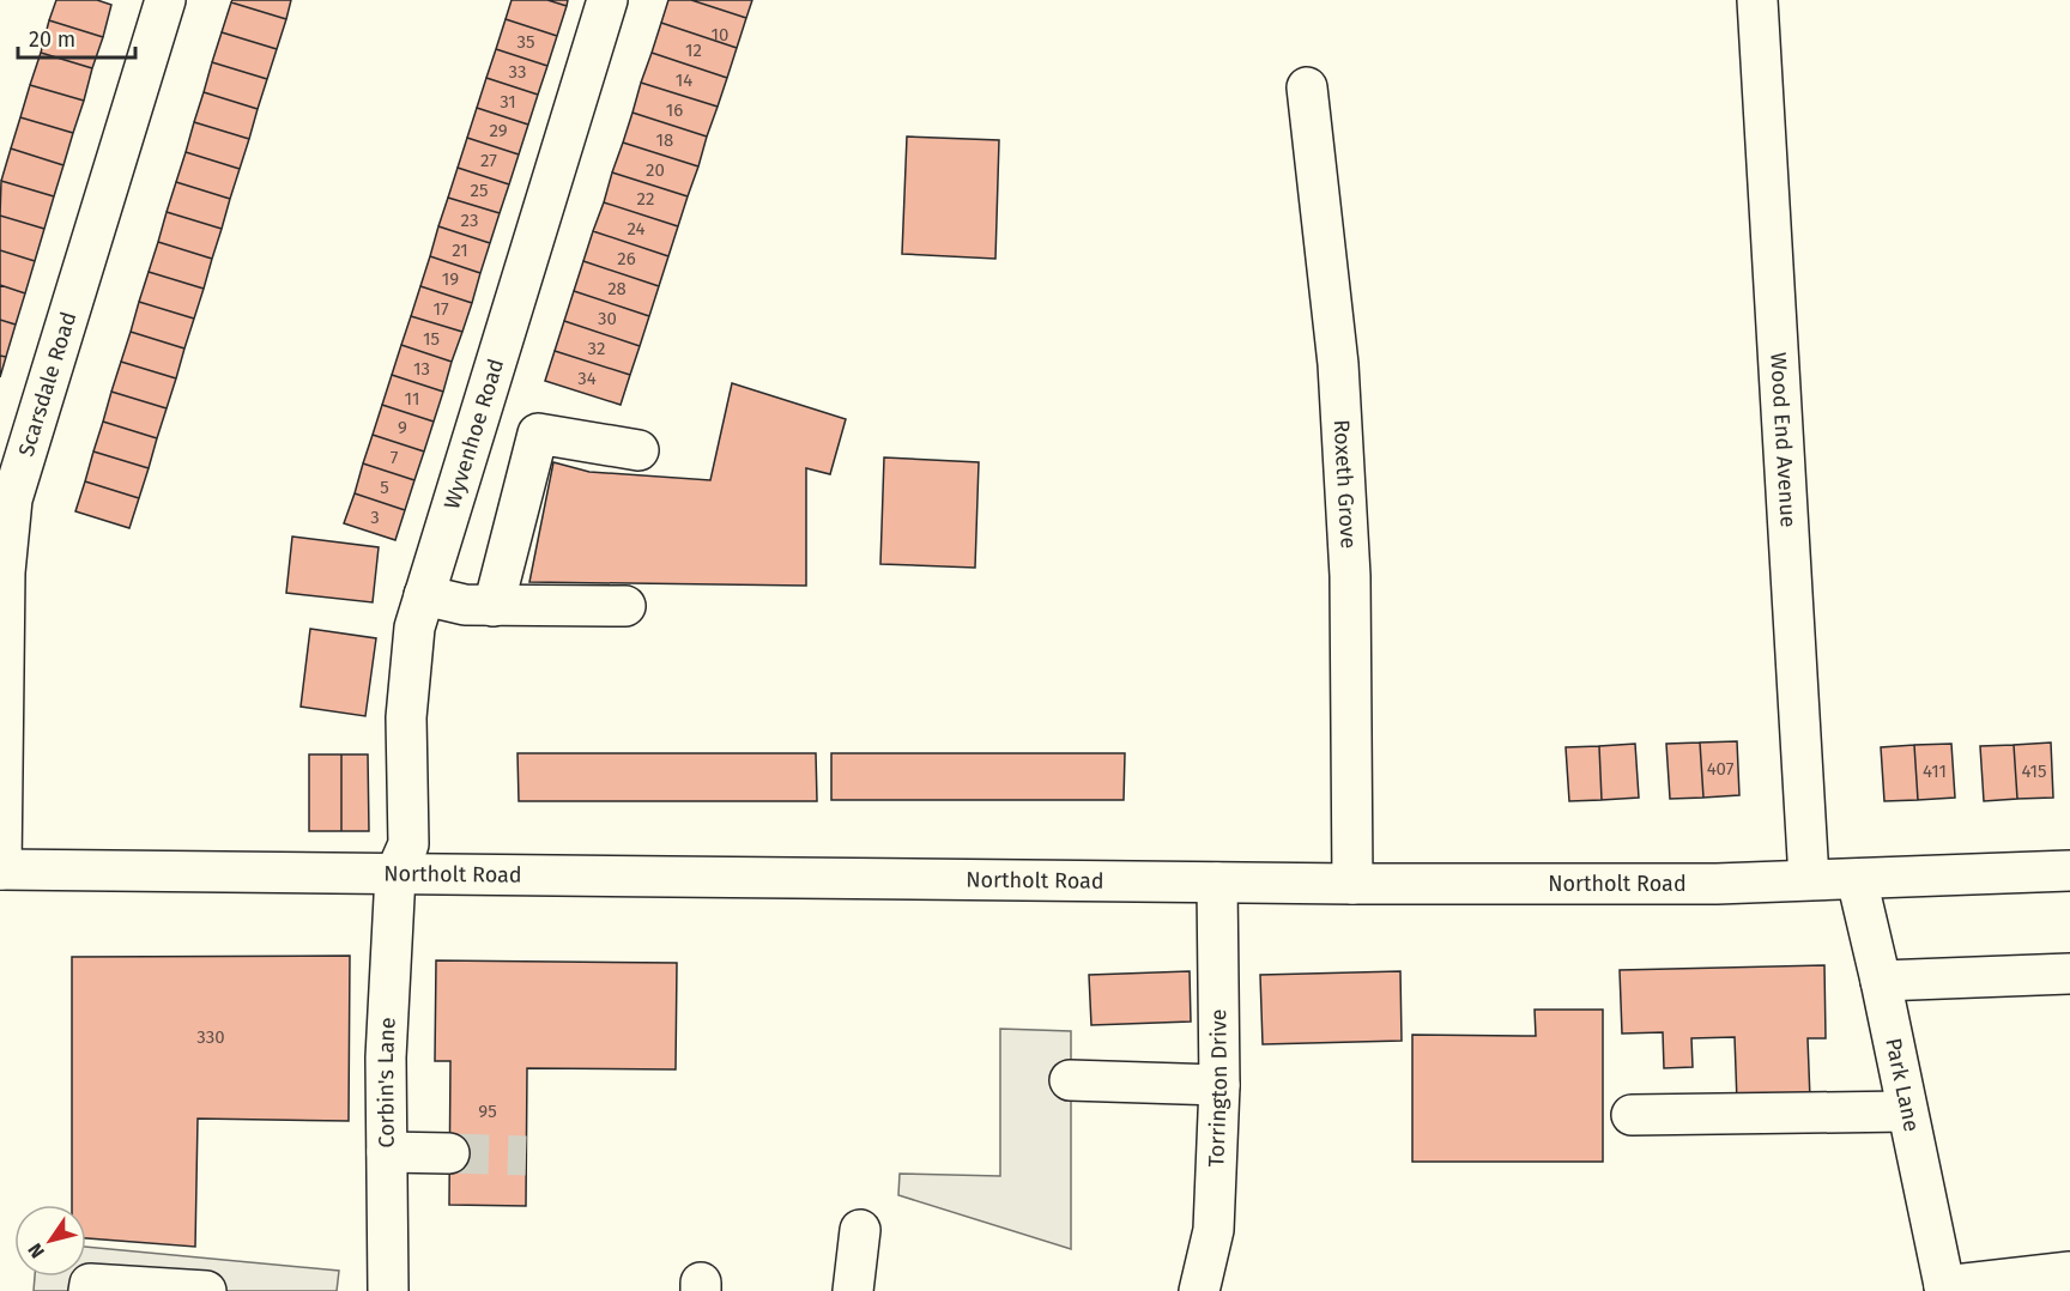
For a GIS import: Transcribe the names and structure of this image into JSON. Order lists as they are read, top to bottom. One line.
{"streets":{"street":["Scarsdale Road","Wyvenhoe Road","Wood End Avenue","Roxeth Grove","Northolt Road","Corbin's Lane","Park Lane","Torrington Drive"]},"crossings":[["Scarsdale Road","Northolt Road"],["Wyvenhoe Road","Northolt Road"],["Wyvenhoe Road","Corbin's Lane"],["Wood End Avenue","Northolt Road"],["Roxeth Grove","Northolt Road"],["Northolt Road","Corbin's Lane"],["Northolt Road","Park Lane"],["Northolt Road","Torrington Drive"]],"house_numbers":["10","35","12","33","14","31","16","29","18","27","20","25","22","23","24","21","26","19","28","17","30","15","32","13","34","11","9","7","5","3","407","411","415","330","95"],"scale_bar":"20 m","north":"bottom left"}
